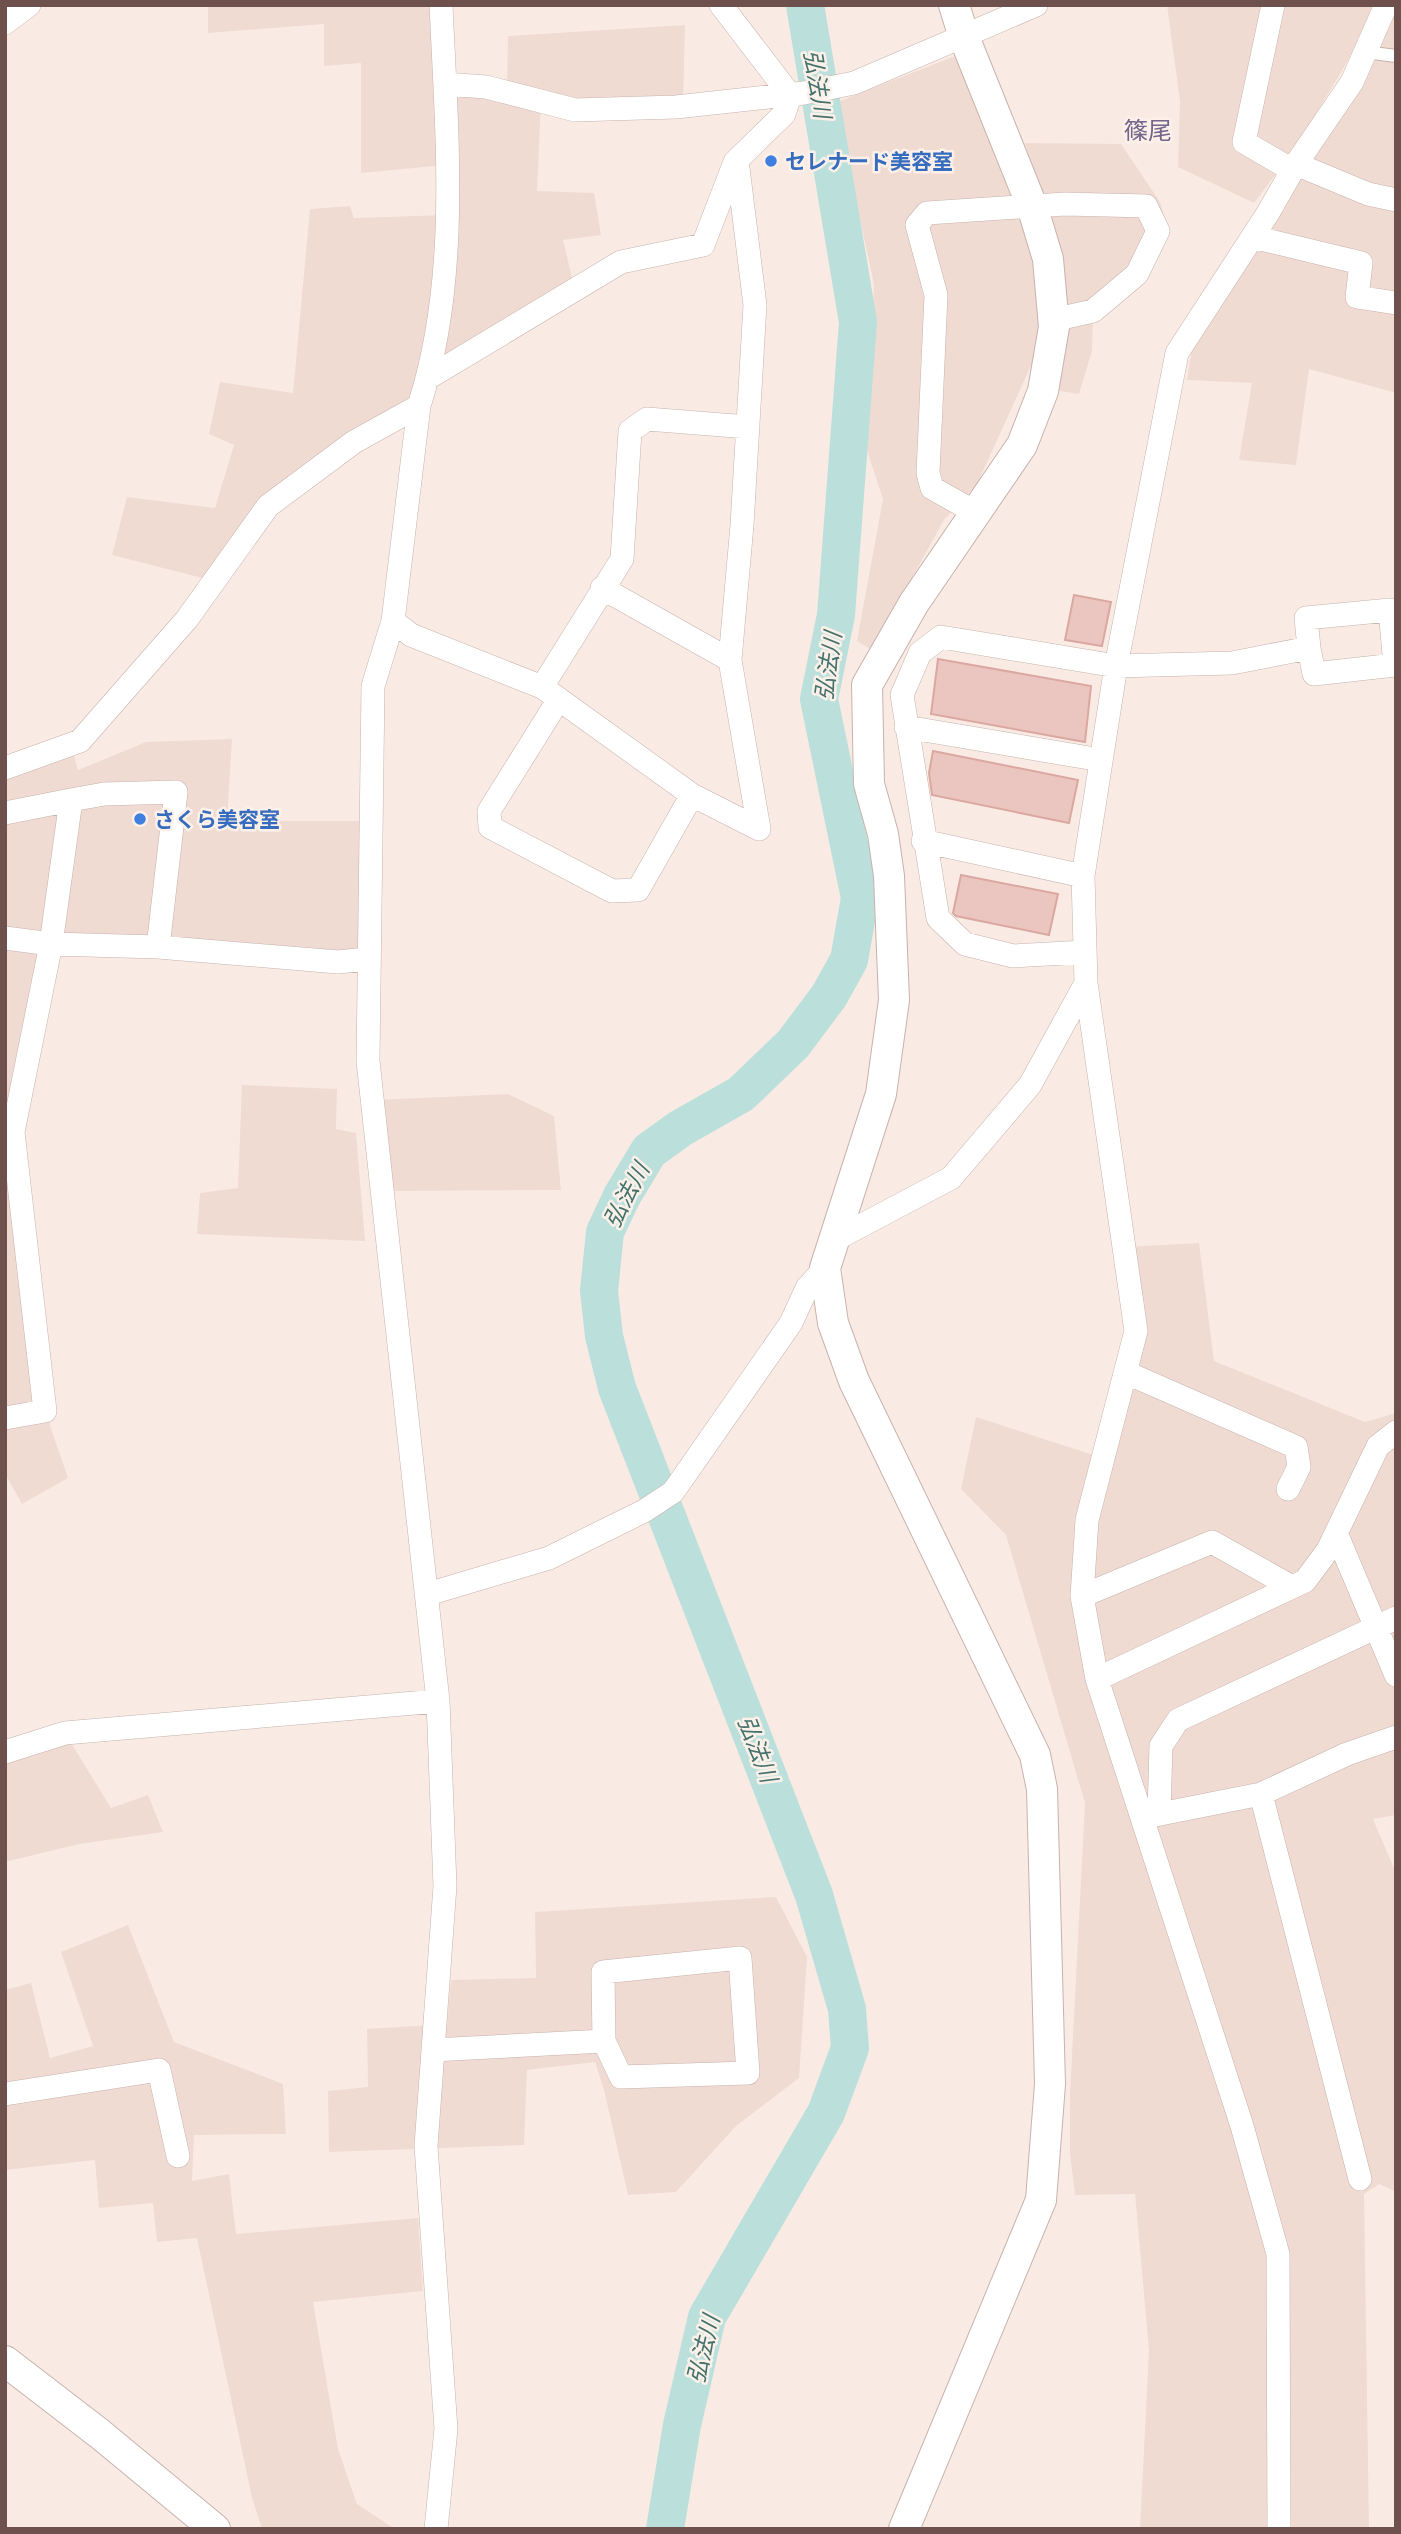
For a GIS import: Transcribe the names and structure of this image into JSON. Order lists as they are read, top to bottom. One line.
{"districts":["篠尾"],"water":["弘法川"],"places":["セレナード美容室","さくら美容室"]}
